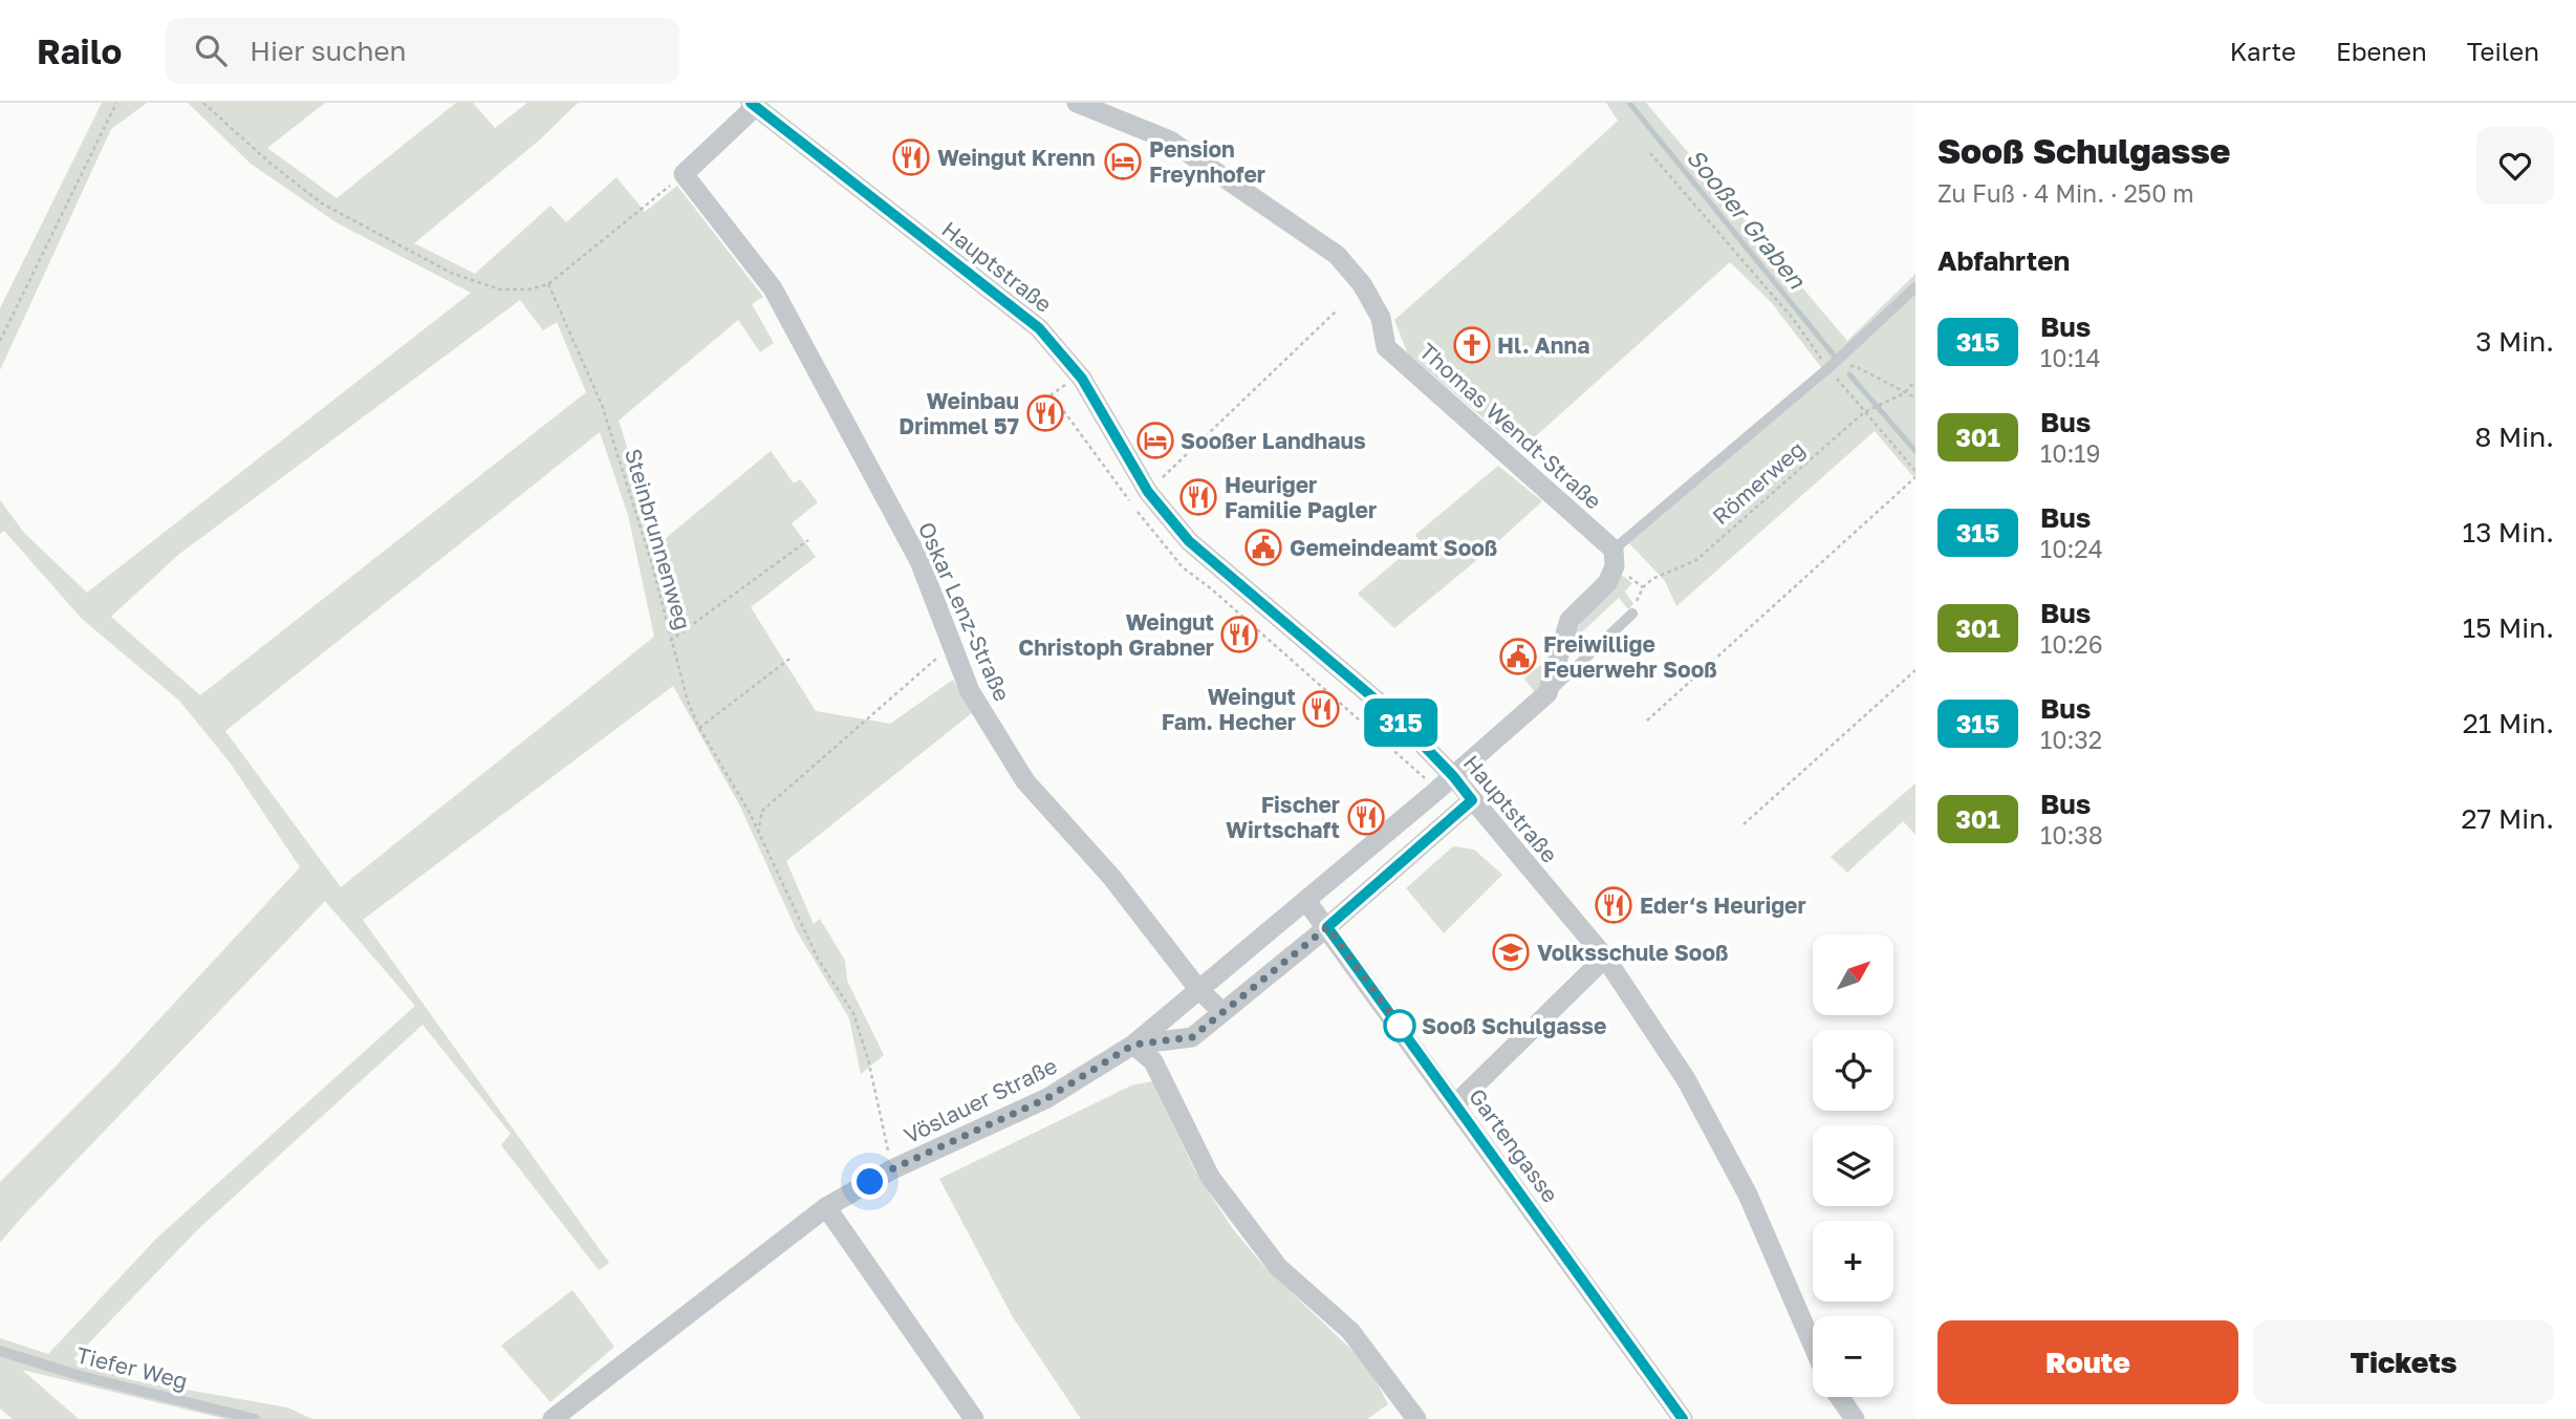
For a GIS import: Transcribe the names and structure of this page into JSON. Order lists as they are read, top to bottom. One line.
{"streets":{"street":["Hauptstraße","Thomas Wendt-Straße","Oskar Lenz-Straße","Vöslauer Straße","Gartengasse"],"lane":["Tiefer Weg"],"path":["Römerweg","Steinbrunnenweg"]},"crossings":[["Hauptstraße","Vöslauer Straße"],["Steinbrunnenweg","Vöslauer Straße"],["Oskar Lenz-Straße","Vöslauer Straße"],["Vöslauer Straße","Gartengasse"]],"water":["Sooßer Graben"],"places":{"restaurant":["Weingut Krenn","Weinbau Drimmel 57","Heuriger Familie Pagler","Weingut Christoph Grabner","Weingut Fam. Hecher","Fischer Wirtschaft","Eder‘s Heuriger"],"hotel":["Pension Freynhofer","Sooßer Landhaus"],"church":["Hl. Anna"],"public building":["Gemeindeamt Sooß","Freiwillige Feuerwehr Sooß"],"school or university":["Volksschule Sooß"],"other":["Sooß Schulgasse"]},"lines":["bus line 315"],"north":"top right","page":{"header":"Railo","search":"Hier suchen","nav":["Karte","Ebenen","Teilen"],"on_map":"315","heading":[["Sooß Schulgasse","Zu Fuß · 4 Min. · 250 m"],"Abfahrten"],"list":[{"mark":"315","name":"Bus","note":"10:14","value":"3 Min."},{"mark":"301","name":"Bus","note":"10:19","value":"8 Min."},{"mark":"315","name":"Bus","note":"10:24","value":"13 Min."},{"mark":"301","name":"Bus","note":"10:26","value":"15 Min."},{"mark":"315","name":"Bus","note":"10:32","value":"21 Min."},{"mark":"301","name":"Bus","note":"10:38","value":"27 Min."}],"map_buttons":["+","−"],"buttons":["Route","Tickets"]}}
